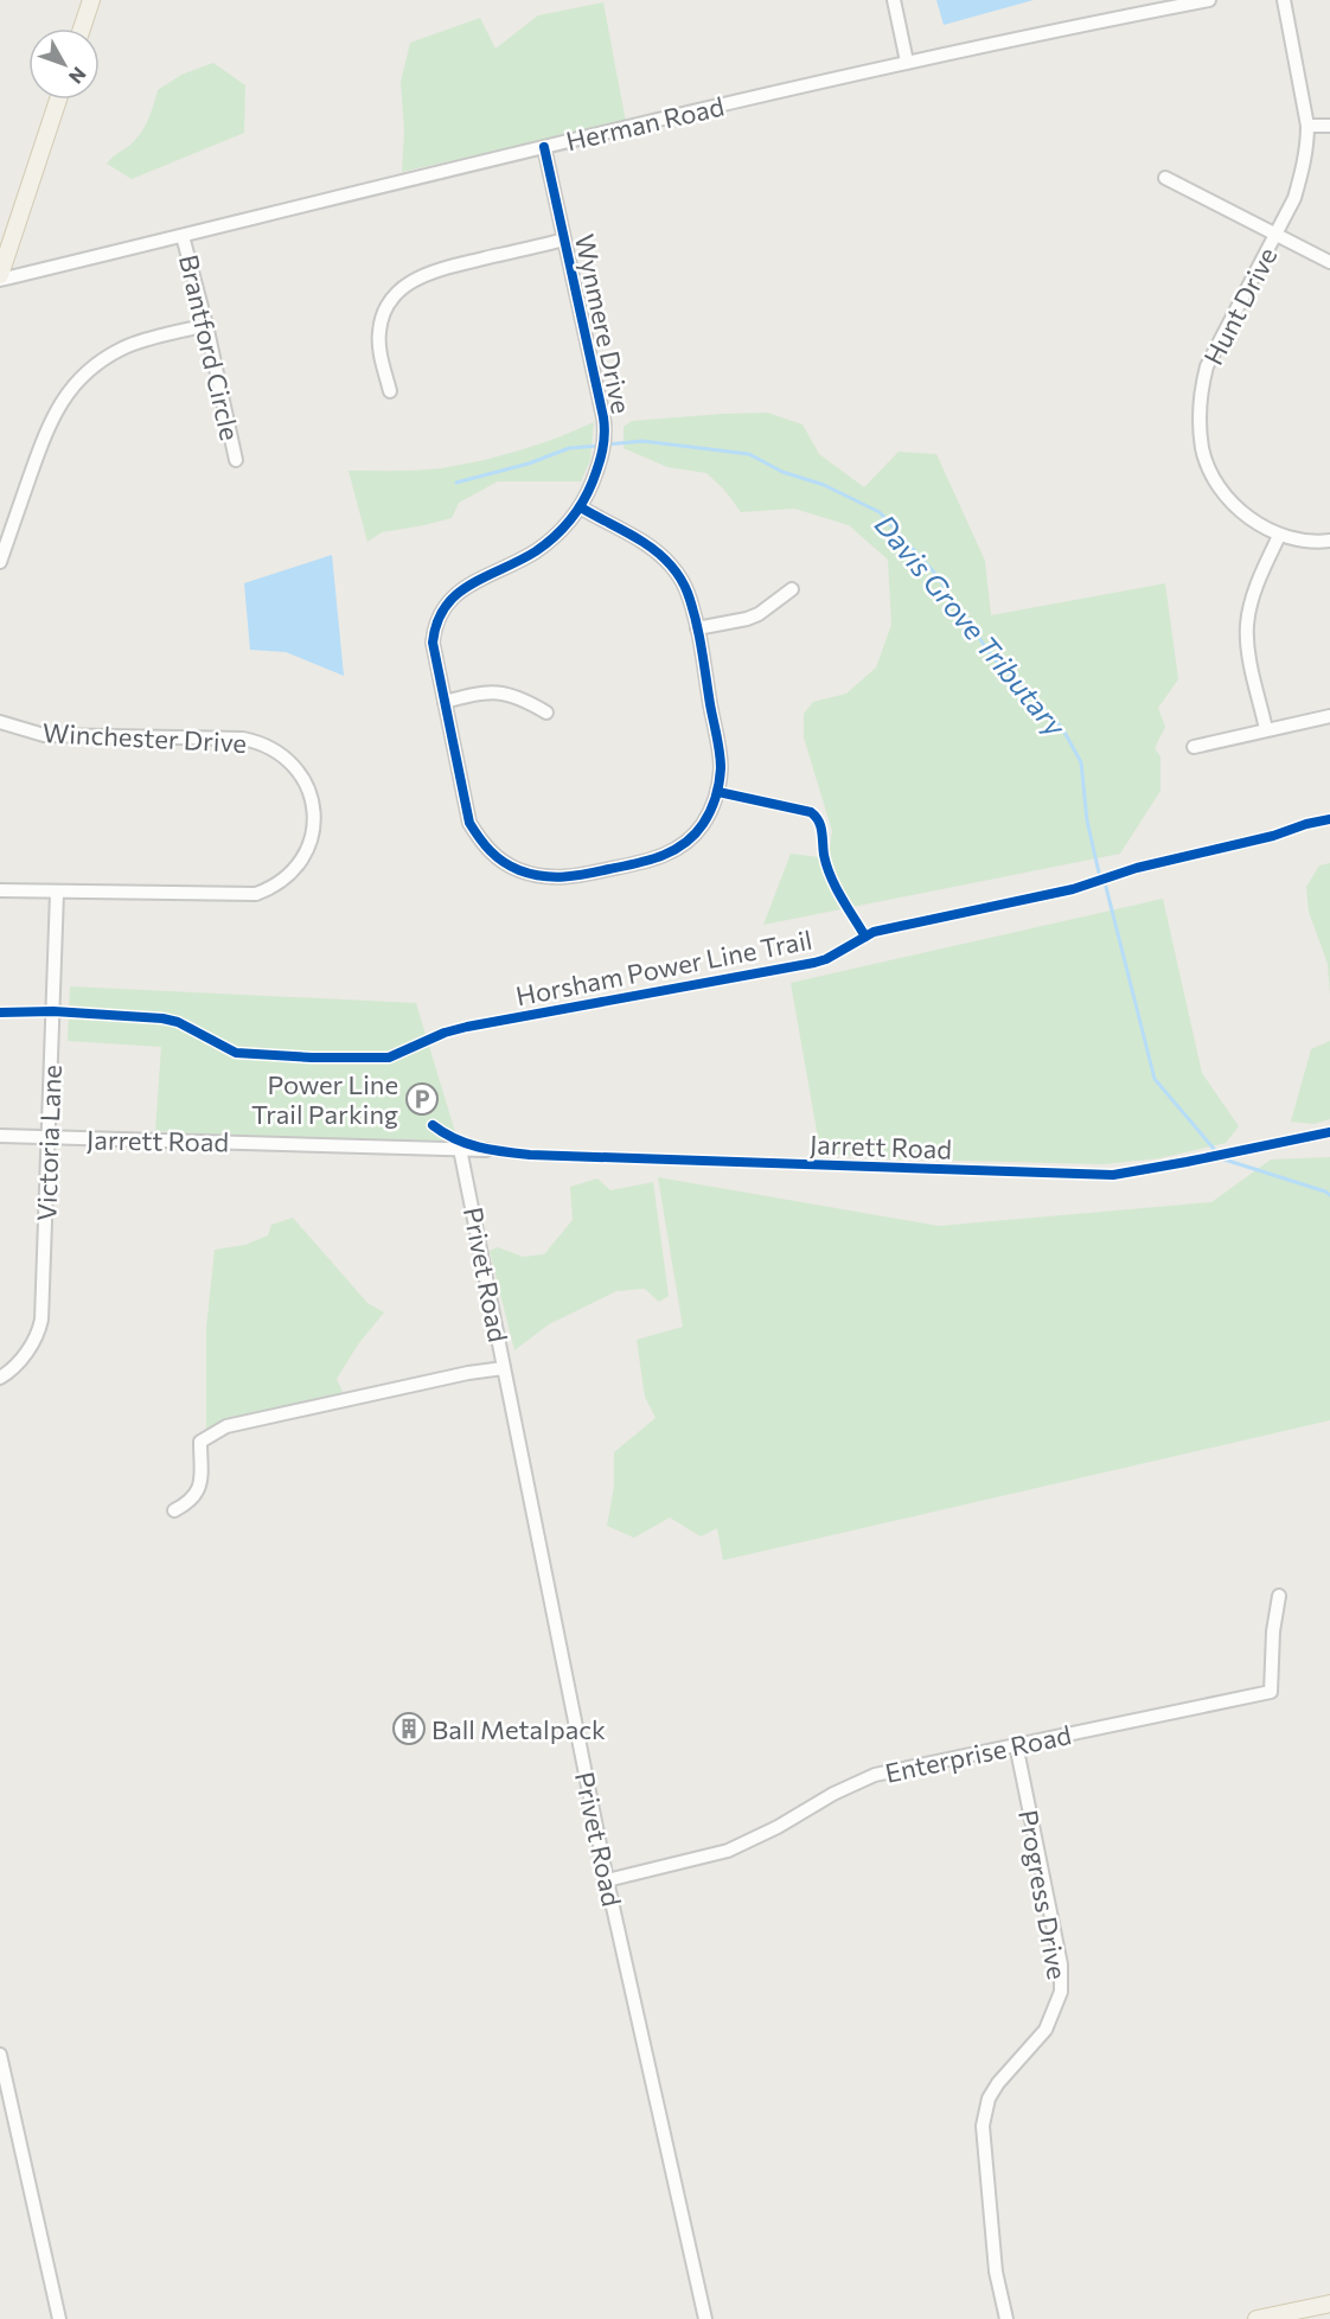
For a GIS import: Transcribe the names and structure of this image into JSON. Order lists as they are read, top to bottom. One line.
{"streets":{"street":["Herman Road","Hunt Drive","Wynmere Drive","Brantford Circle","Winchester Drive","Jarrett Road","Victoria Lane","Privet Road","Enterprise Road","Progress Drive"],"cycle path":["Horsham Power Line Trail"]},"crossings":[["Herman Road","Wynmere Drive"],["Herman Road","Brantford Circle"],["Winchester Drive","Victoria Lane"],["Jarrett Road","Victoria Lane"],["Jarrett Road","Privet Road"],["Privet Road","Enterprise Road"],["Enterprise Road","Progress Drive"]],"water":["Davis Grove Tributary"],"places":{"parking":["Power Line Trail Parking"],"building":["Ball Metalpack"]},"north":"bottom right"}
